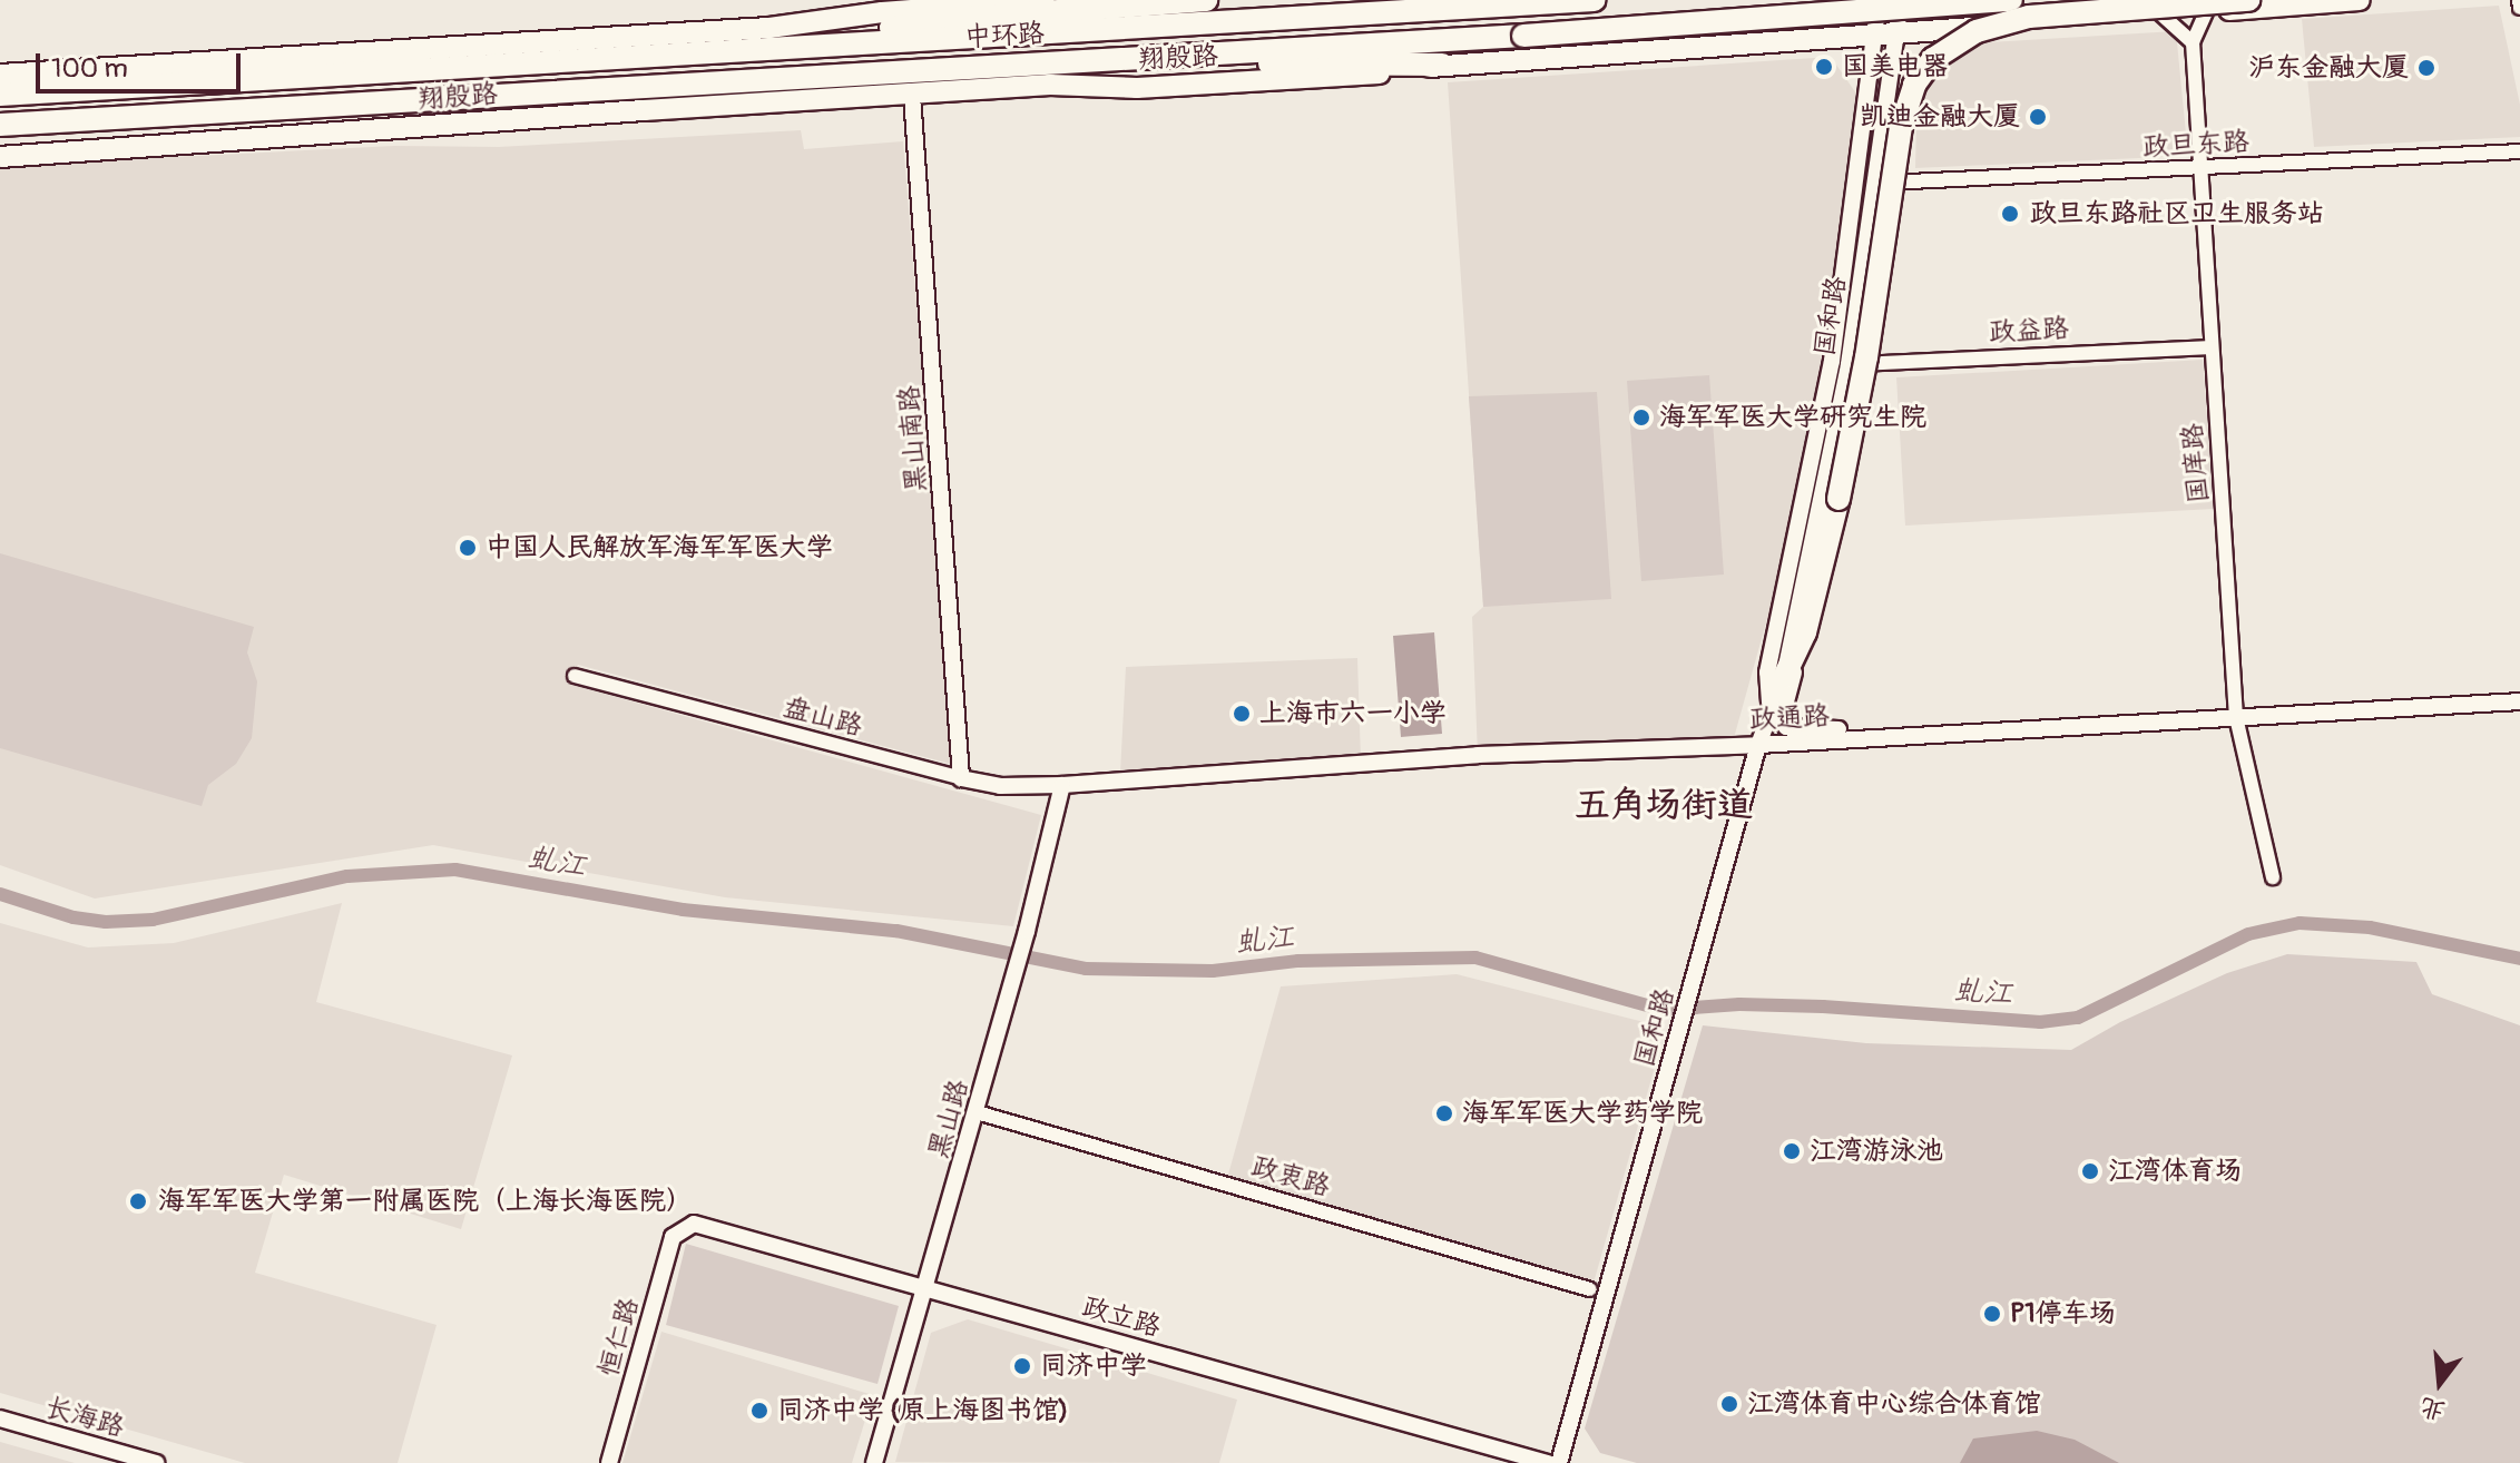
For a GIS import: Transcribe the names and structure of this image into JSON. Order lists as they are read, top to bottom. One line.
{"streets":{"highway":["中环路"],"main road":["翔殷路"],"street":["政旦东路","国和路","政益路","黑山南路","国庠路","盘山路","政通路","黑山路","政衷路","政立路","恒仁路","长海路"]},"crossings":[["翔殷路","国和路"],["翔殷路","黑山南路"],["翔殷路","国庠路"],["政旦东路","国和路"],["政旦东路","国庠路"],["国和路","政益路"],["国和路","政通路"],["政益路","国庠路"],["黑山南路","盘山路"],["国庠路","政通路"],["盘山路","政通路"],["盘山路","黑山路"],["政通路","黑山路"],["黑山路","政衷路"],["黑山路","政立路"],["政立路","恒仁路"]],"districts":["五角场街道"],"water":["虬江"],"places":["国美电器","沪东金融大厦","凯迪金融大厦","政旦东路社区卫生服务站","海军军医大学研究生院","中国人民解放军海军军医大学","上海市六一小学","海军军医大学药学院","江湾游泳池","江湾体育场","海军军医大学第一附属医院（上海长海医院）","P1停车场","同济中学","江湾体育中心综合体育馆","同济中学 (原上海图书馆)"],"scale_bar":"100 m","north":"bottom"}
